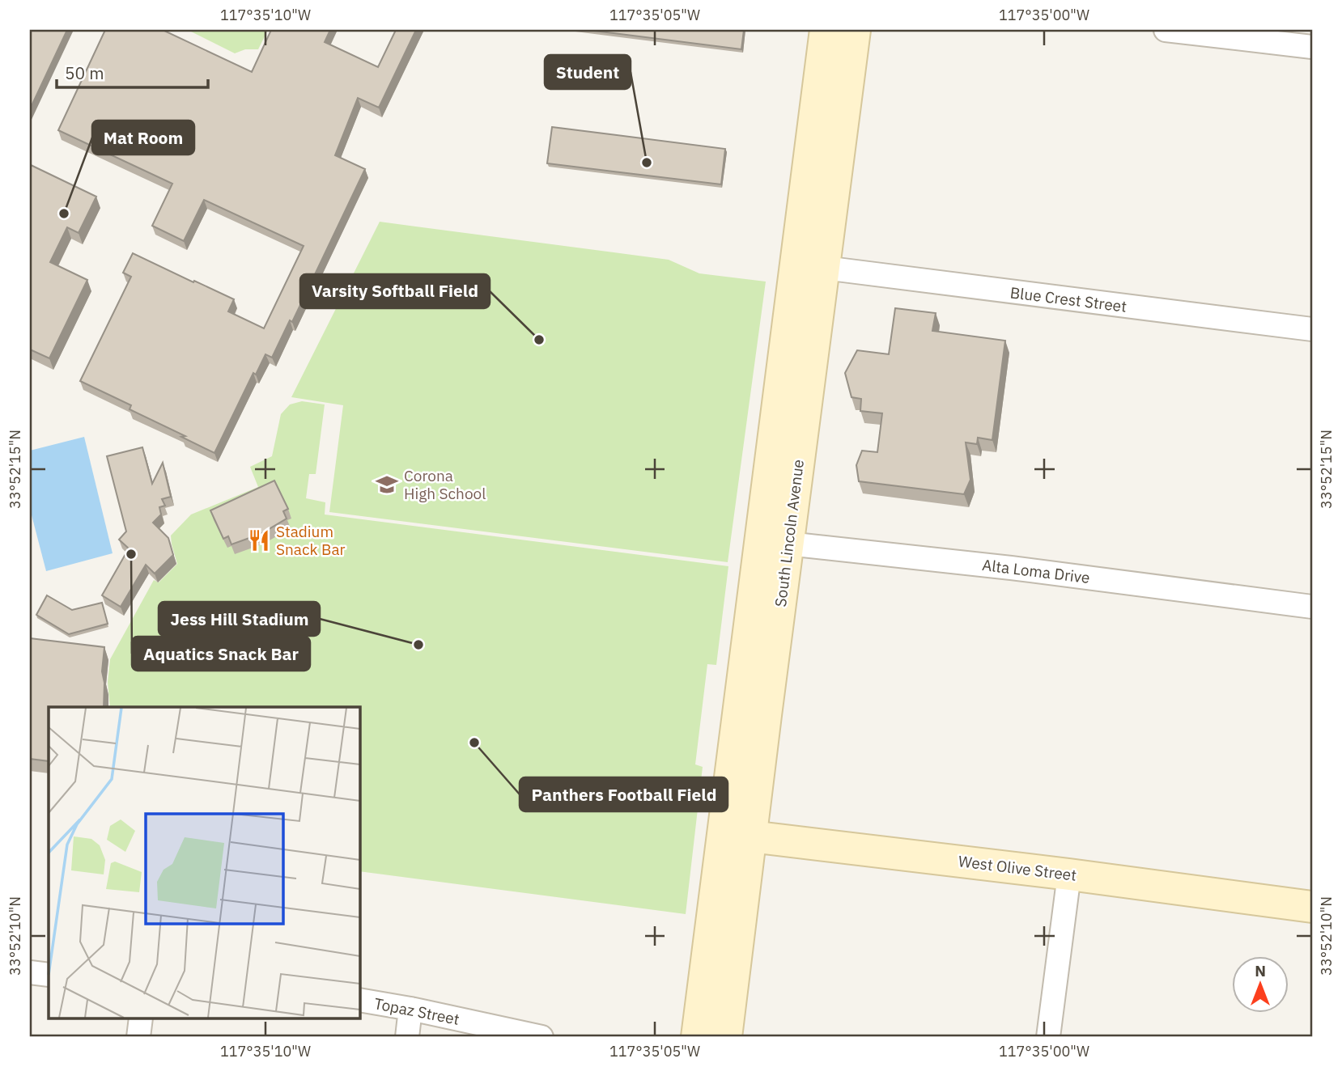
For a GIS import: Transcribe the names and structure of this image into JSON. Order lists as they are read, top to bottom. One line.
{"streets":{"main road":["South Lincoln Avenue","West Olive Street"],"street":["Blue Crest Street","Alta Loma Drive","Topaz Street"]},"crossings":[["Blue Crest Street","South Lincoln Avenue"],["South Lincoln Avenue","Alta Loma Drive"],["South Lincoln Avenue","West Olive Street"]],"places":{"other":["Student","Mat Room","Varsity Softball Field","Aquatics Snack Bar","Jess Hill Stadium","Panthers Football Field"],"school or university":["Corona High School"],"restaurant":["Stadium Snack Bar"]},"scale_bar":"50 m","north":"top","coordinates":["117°35'10\"W","117°35'05\"W","117°35'00\"W","33°52'15\"N","33°52'10\"N"]}
